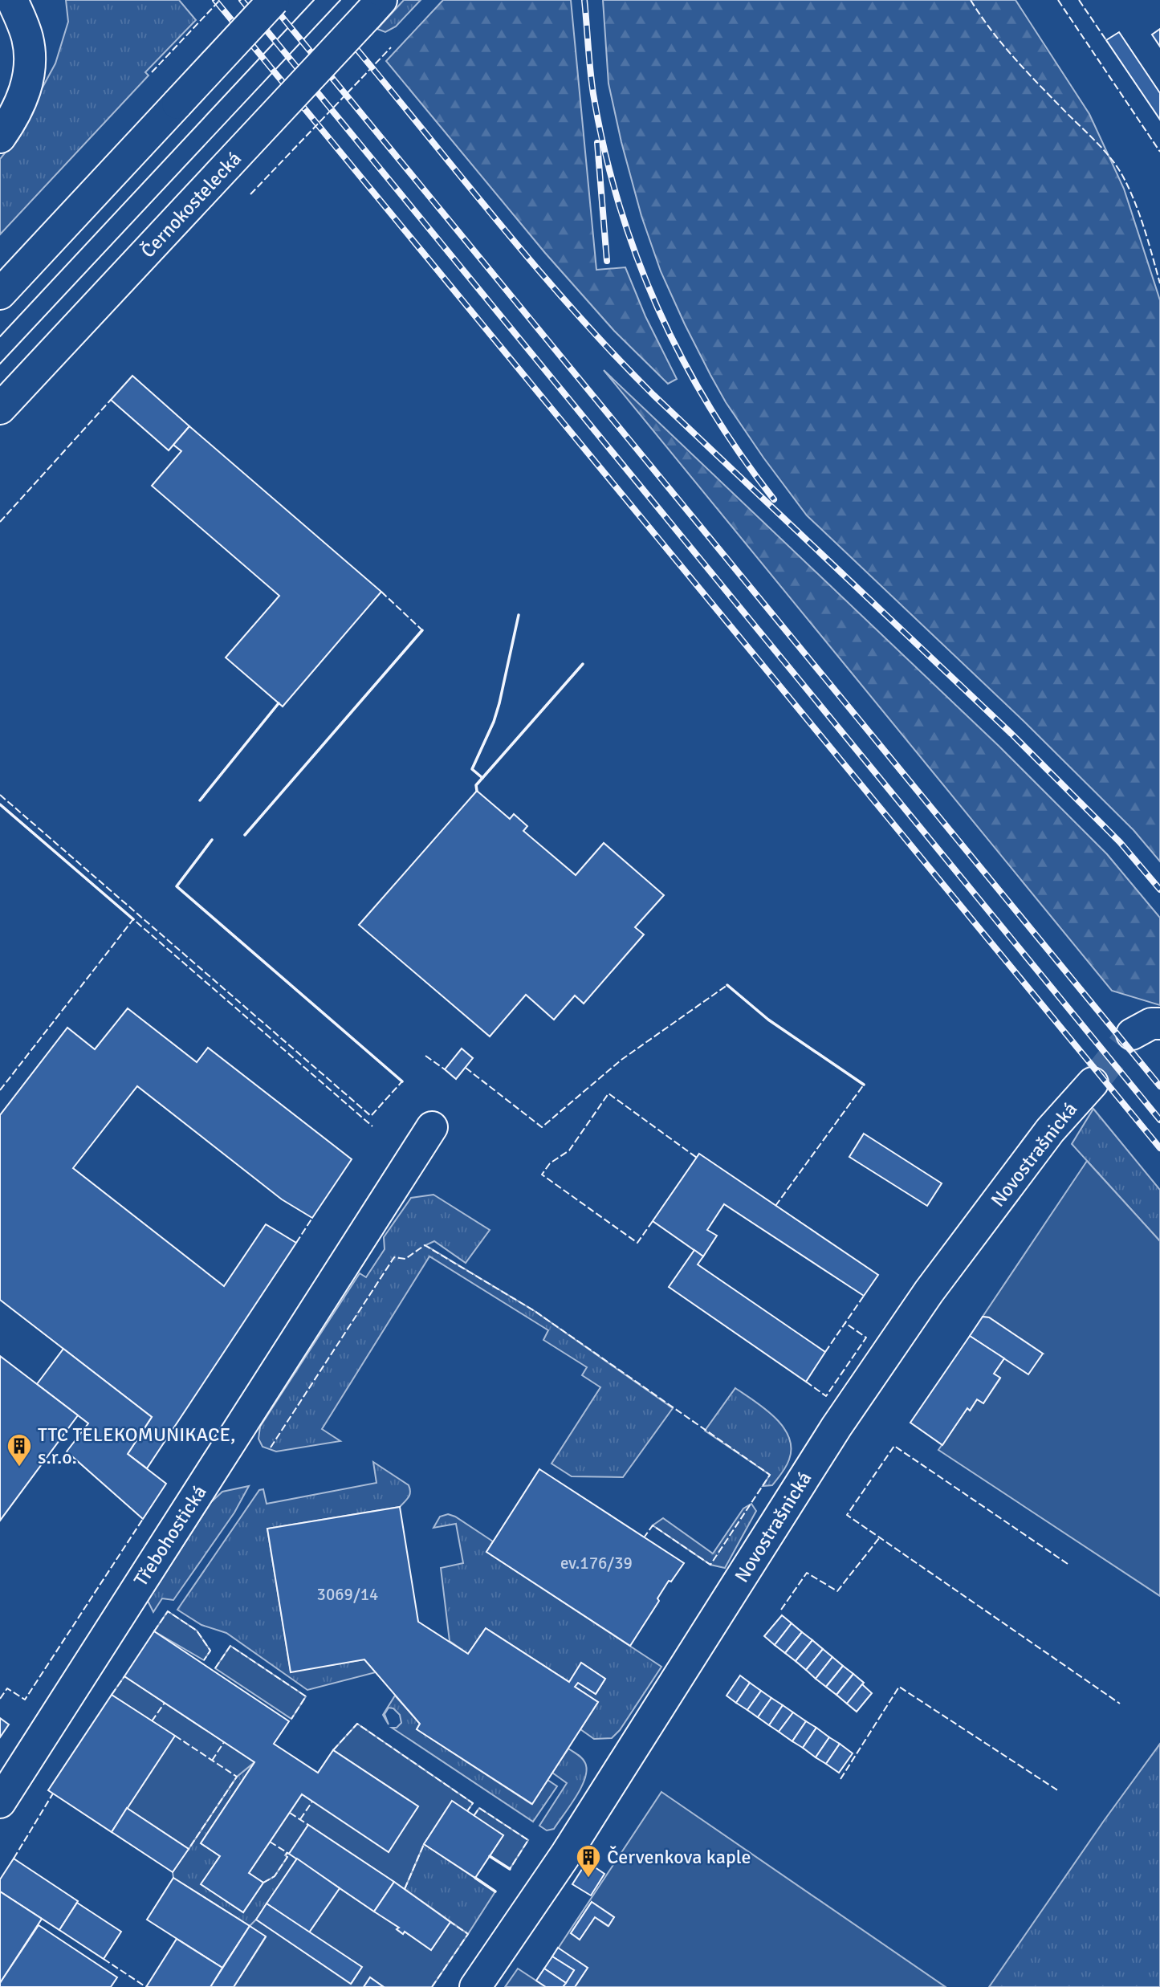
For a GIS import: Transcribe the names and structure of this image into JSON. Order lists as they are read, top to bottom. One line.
{"streets":{"street":["Černokostelecká","Novostrašnická","Třebohostická"]},"places":{"building":["TTC TELEKOMUNIKACE, s.r.o.","Červenkova kaple"]},"house_numbers":["ev.176/39","3069/14"]}
